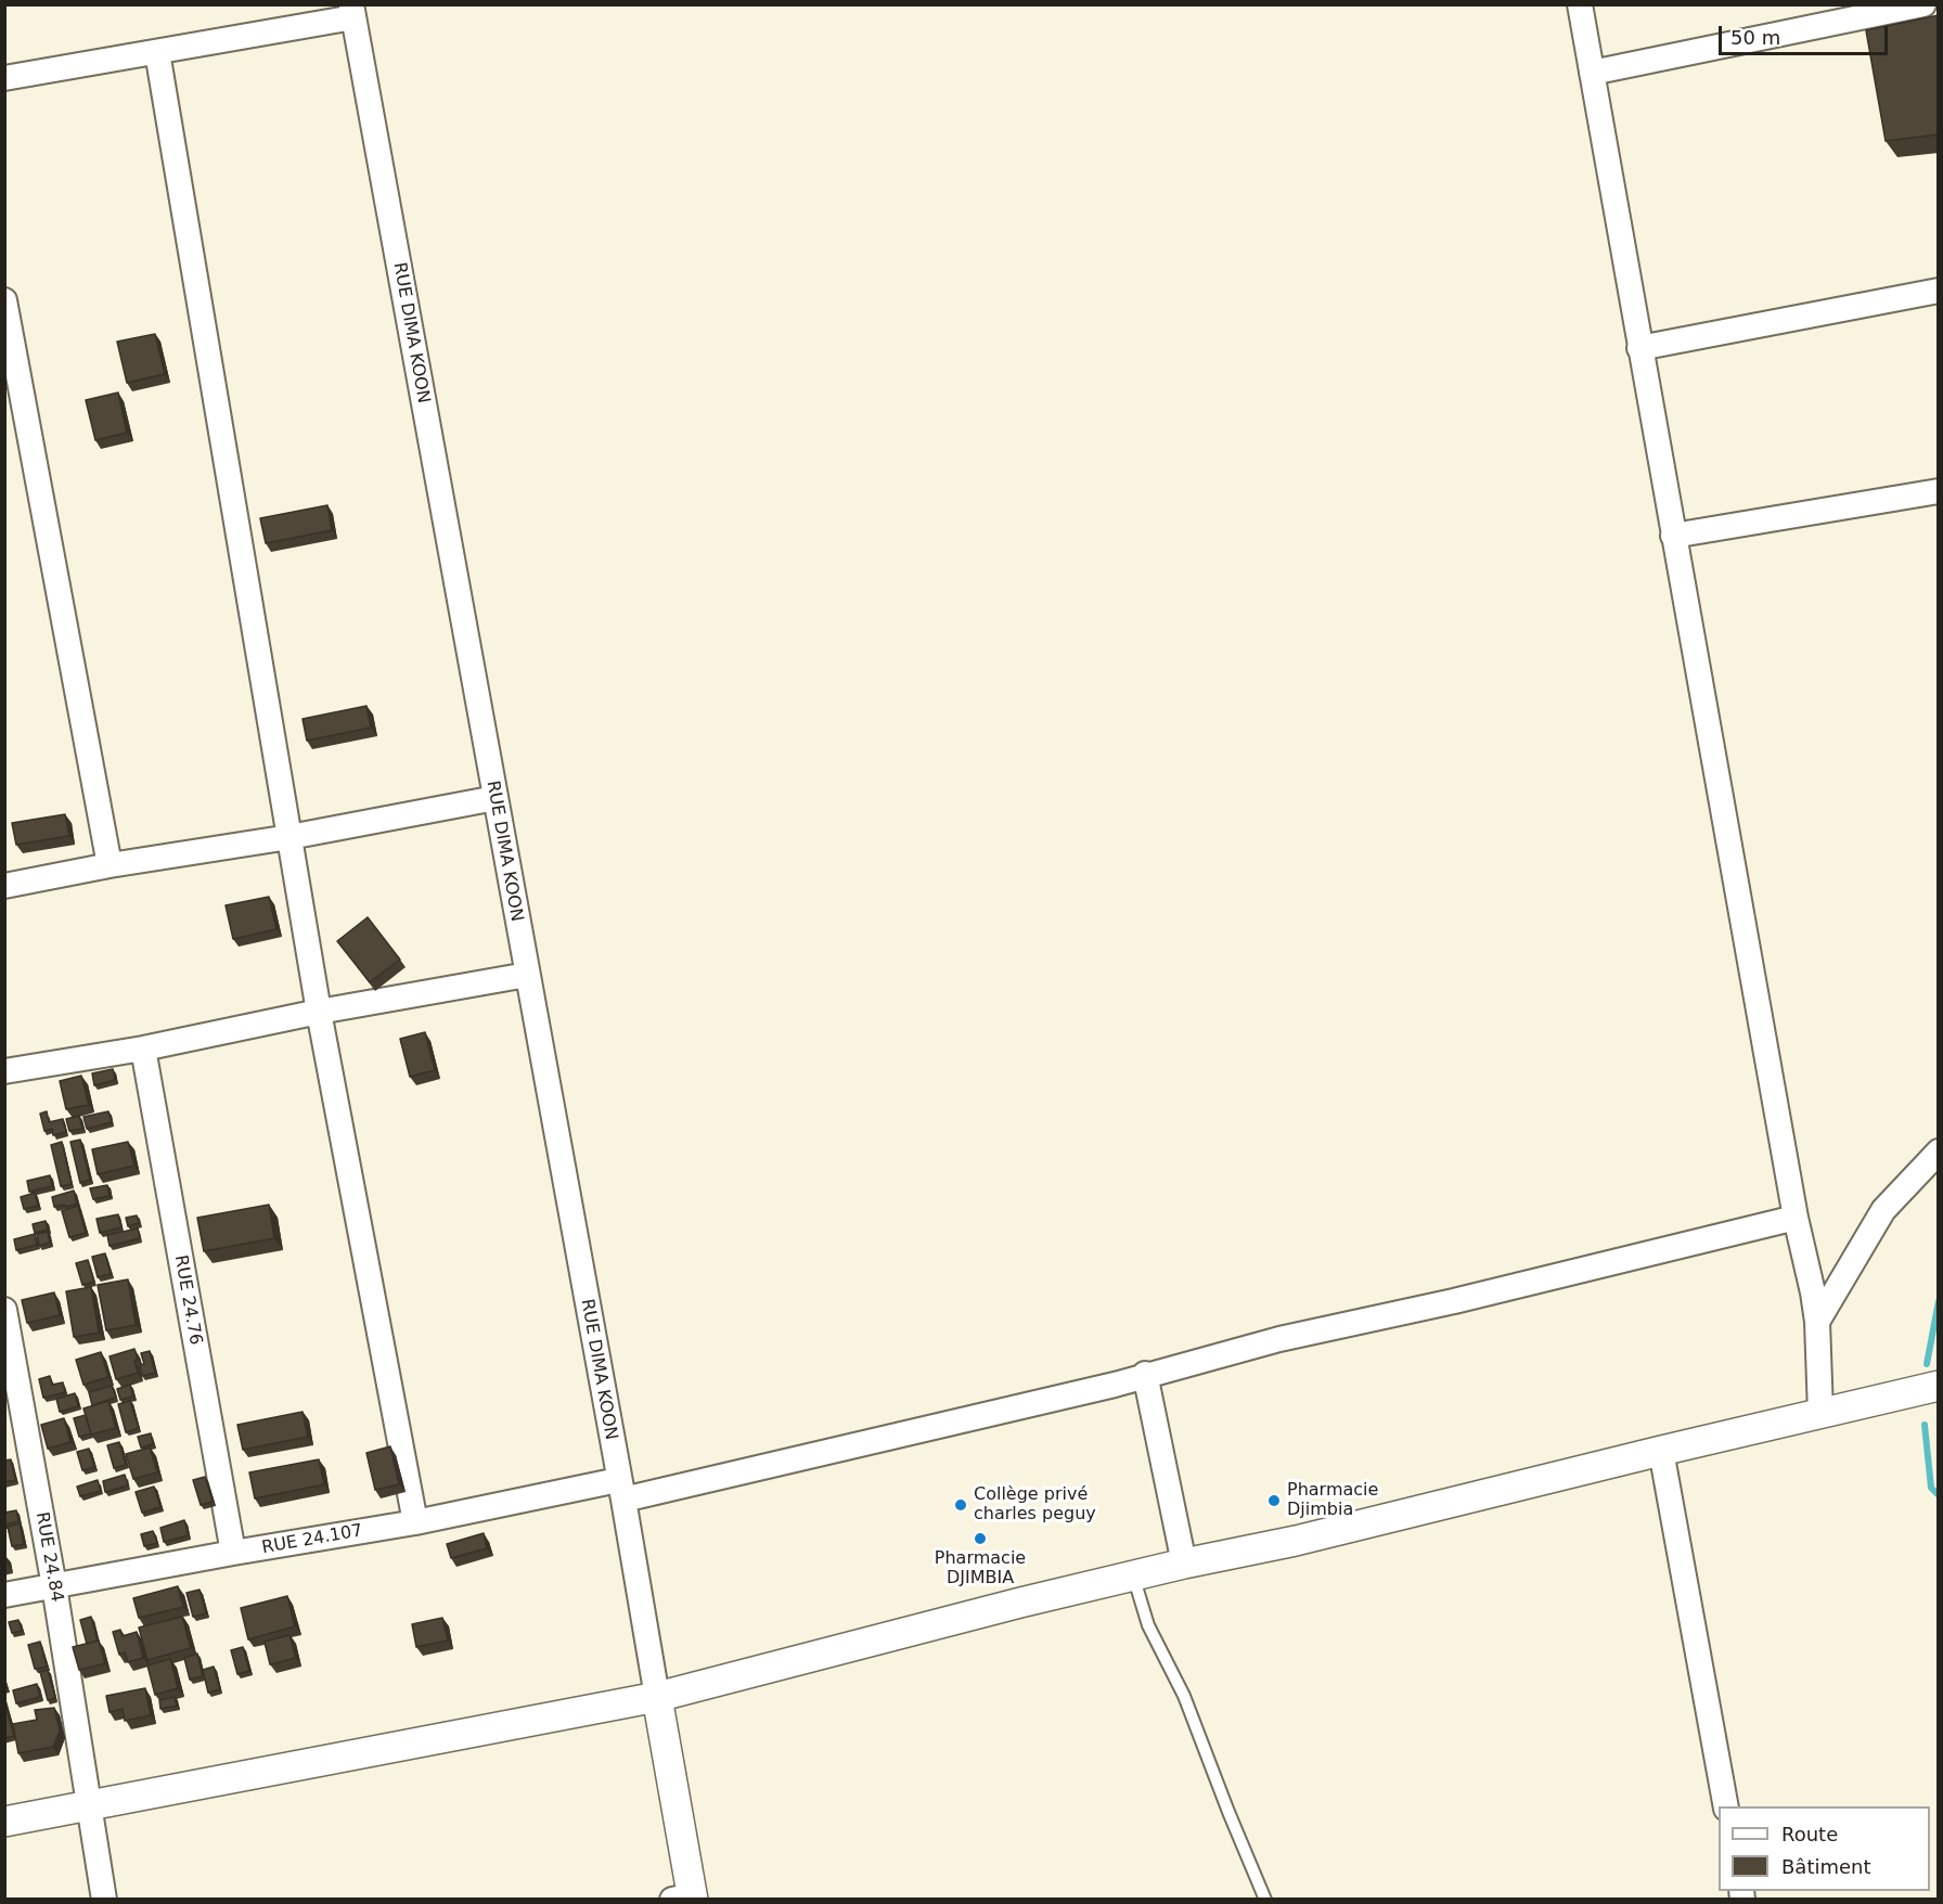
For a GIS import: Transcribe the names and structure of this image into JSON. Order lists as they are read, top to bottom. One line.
{"streets":{"street":["RUE DIMA KOON","RUE 24.76","RUE 24.107","RUE 24.84"]},"crossings":[["RUE DIMA KOON","RUE 24.107"],["RUE 24.76","RUE 24.107"],["RUE 24.107","RUE 24.84"]],"places":["Pharmacie Djimbia","Collège privé charles peguy","Pharmacie DJIMBIA"],"legend":["Route","Bâtiment"],"scale_bar":"50 m"}
